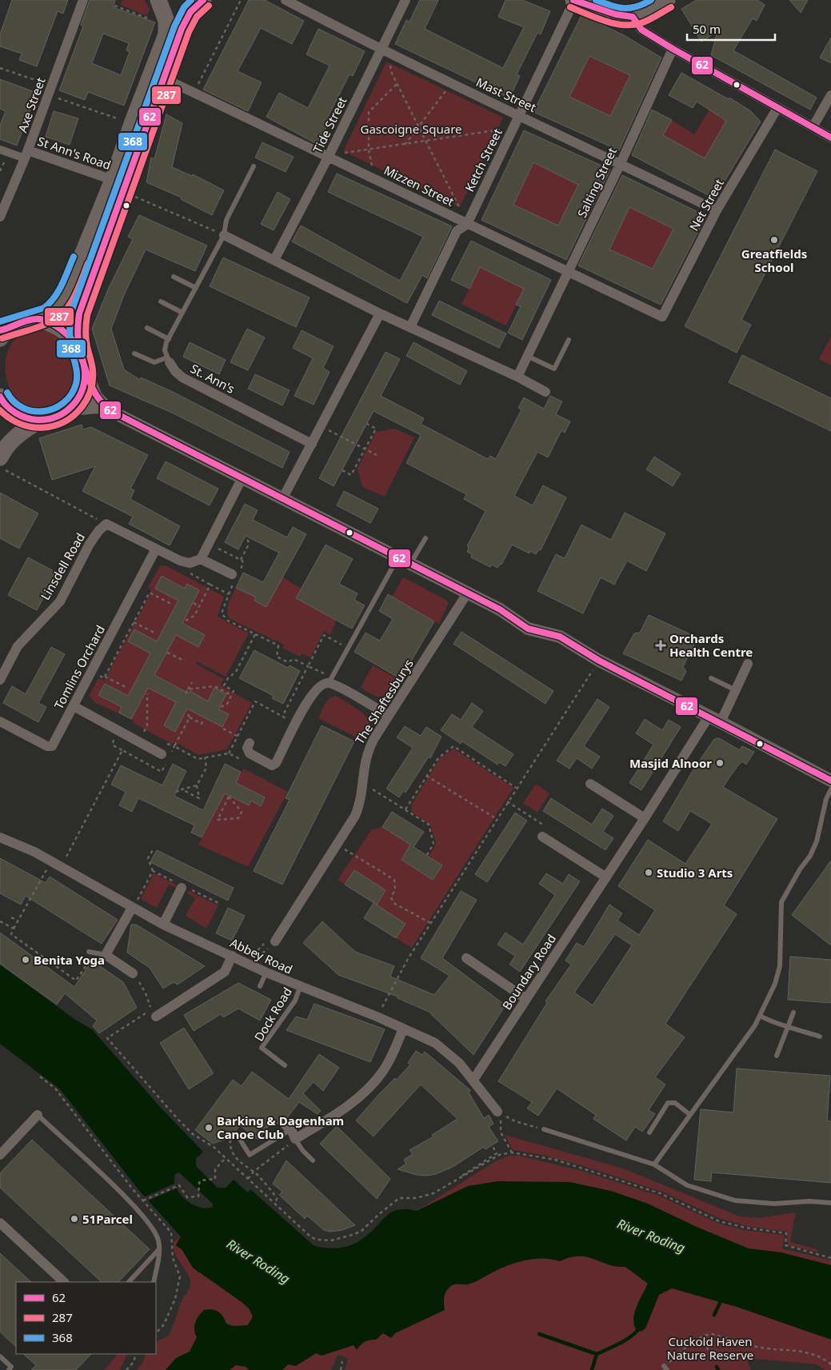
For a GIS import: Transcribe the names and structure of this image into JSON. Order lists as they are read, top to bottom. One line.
{"streets":{"street":["Mast Street","Axe Street","Tide Street","St Ann's Road","Ketch Street","Salting Street","Mizzen Street","Net Street","St. Ann's","Linsdell Road","Tomlins Orchard","The Shaftesburys","Abbey Road","Boundary Road"],"lane":["Dock Road"]},"crossings":[["Mast Street","Tide Street"],["Mast Street","Ketch Street"],["Mast Street","Salting Street"],["Mast Street","Net Street"],["Axe Street","St Ann's Road"],["Tide Street","Mizzen Street"],["Ketch Street","Mizzen Street"],["Salting Street","Mizzen Street"],["Mizzen Street","Net Street"],["Abbey Road","Boundary Road"],["Abbey Road","Dock Road"]],"water":["River Roding"],"parks":["Gascoigne Square","Cuckold Haven Nature Reserve"],"places":{"other":["Greatfields School","Masjid Alnoor","Studio 3 Arts","Benita Yoga","Barking & Dagenham Canoe Club","51Parcel"],"health":["Orchards Health Centre"]},"lines":["transit line 62","transit line 368","transit line 287"],"legend":["62","287","368"],"scale_bar":"50 m"}
